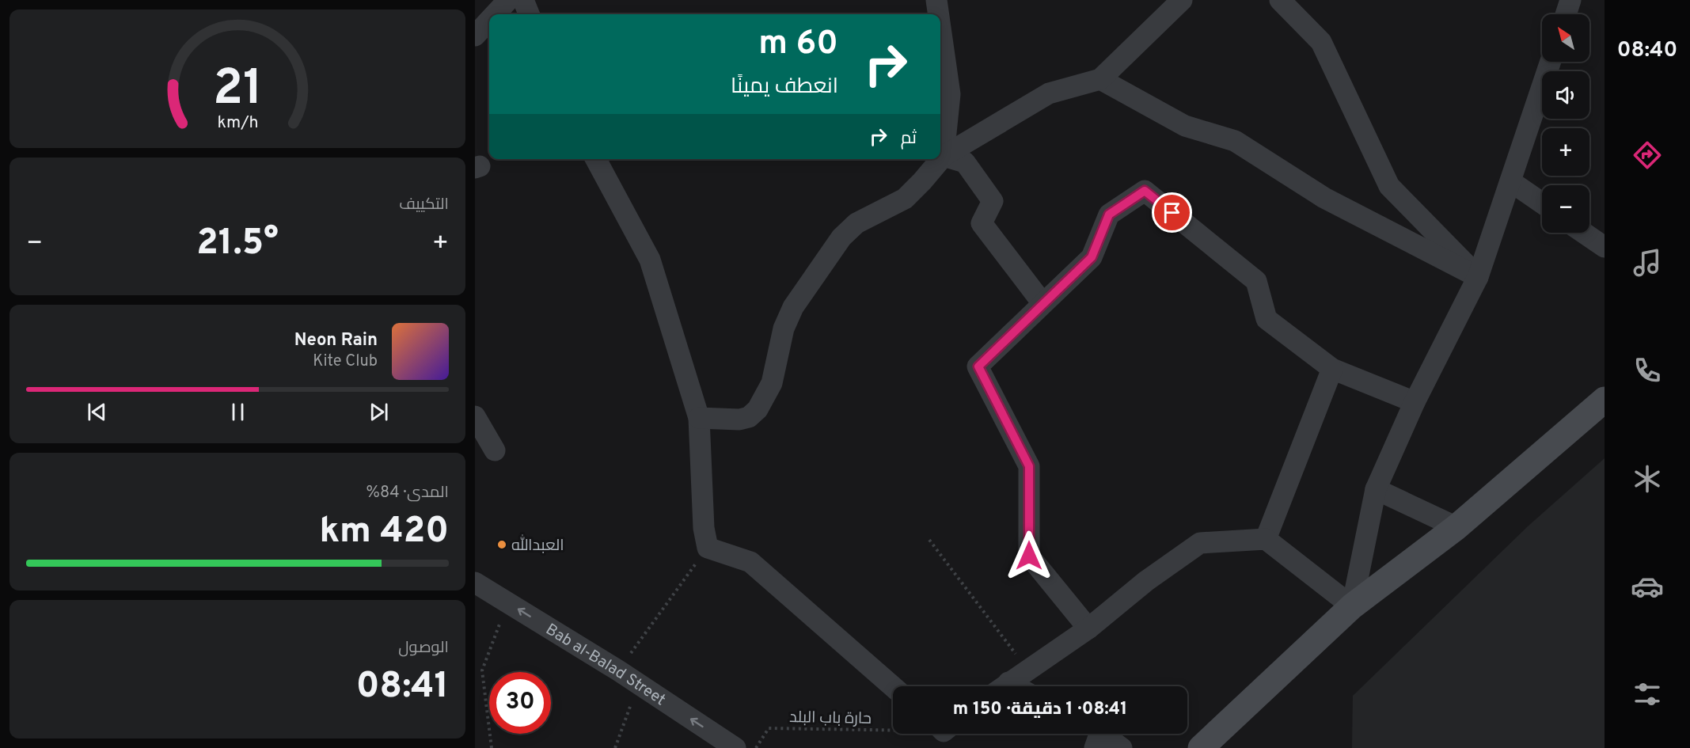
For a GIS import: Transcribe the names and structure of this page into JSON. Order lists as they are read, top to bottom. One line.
{"streets":{"street":["Bab al-Balad Street"],"path":["حارة باب البلد"]},"places":["العبدالله"],"north":"top left","page":{"tabs":"08:40","map_buttons":["+","−"],"turn":["60 m","انعطف يمينًا"],"then":"ثم","tile":["التكييف",["المدى · 84%","420 km"],["الوصول","08:41"]],"heat":["−","21.5°","+"],"song":["Neon Rain","Kite Club"],"limit":"30","trip":"08:41 · 1 دقيقة · 150 m","gauge":["21","km/h"]}}
